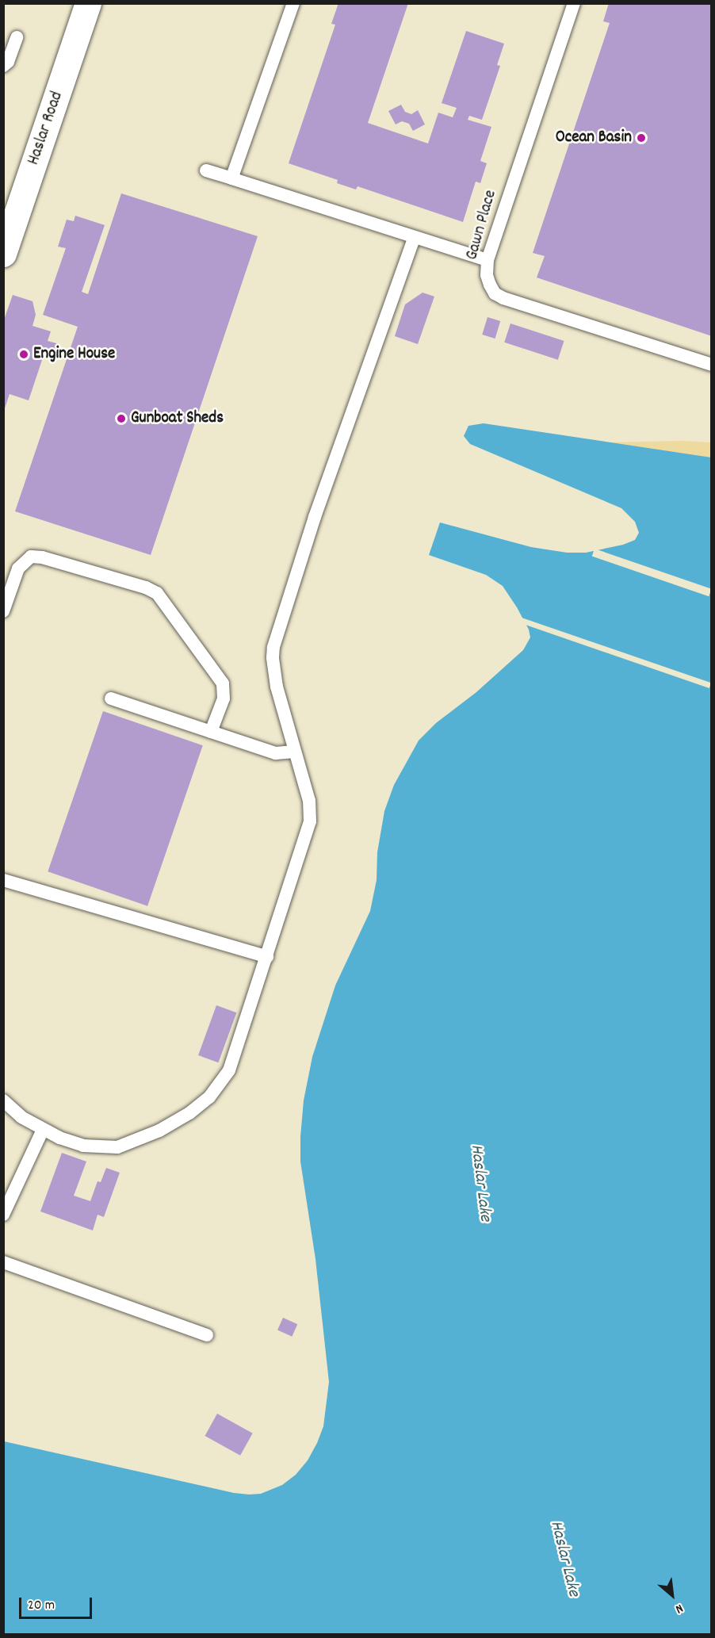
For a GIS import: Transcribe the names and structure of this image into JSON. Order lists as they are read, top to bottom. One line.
{"streets":{"street":["Haslar Road"],"lane":["Gawn Place"]},"water":["Haslar Lake"],"places":["Ocean Basin","Engine House","Gunboat Sheds"],"scale_bar":"20 m","north":"bottom right"}
